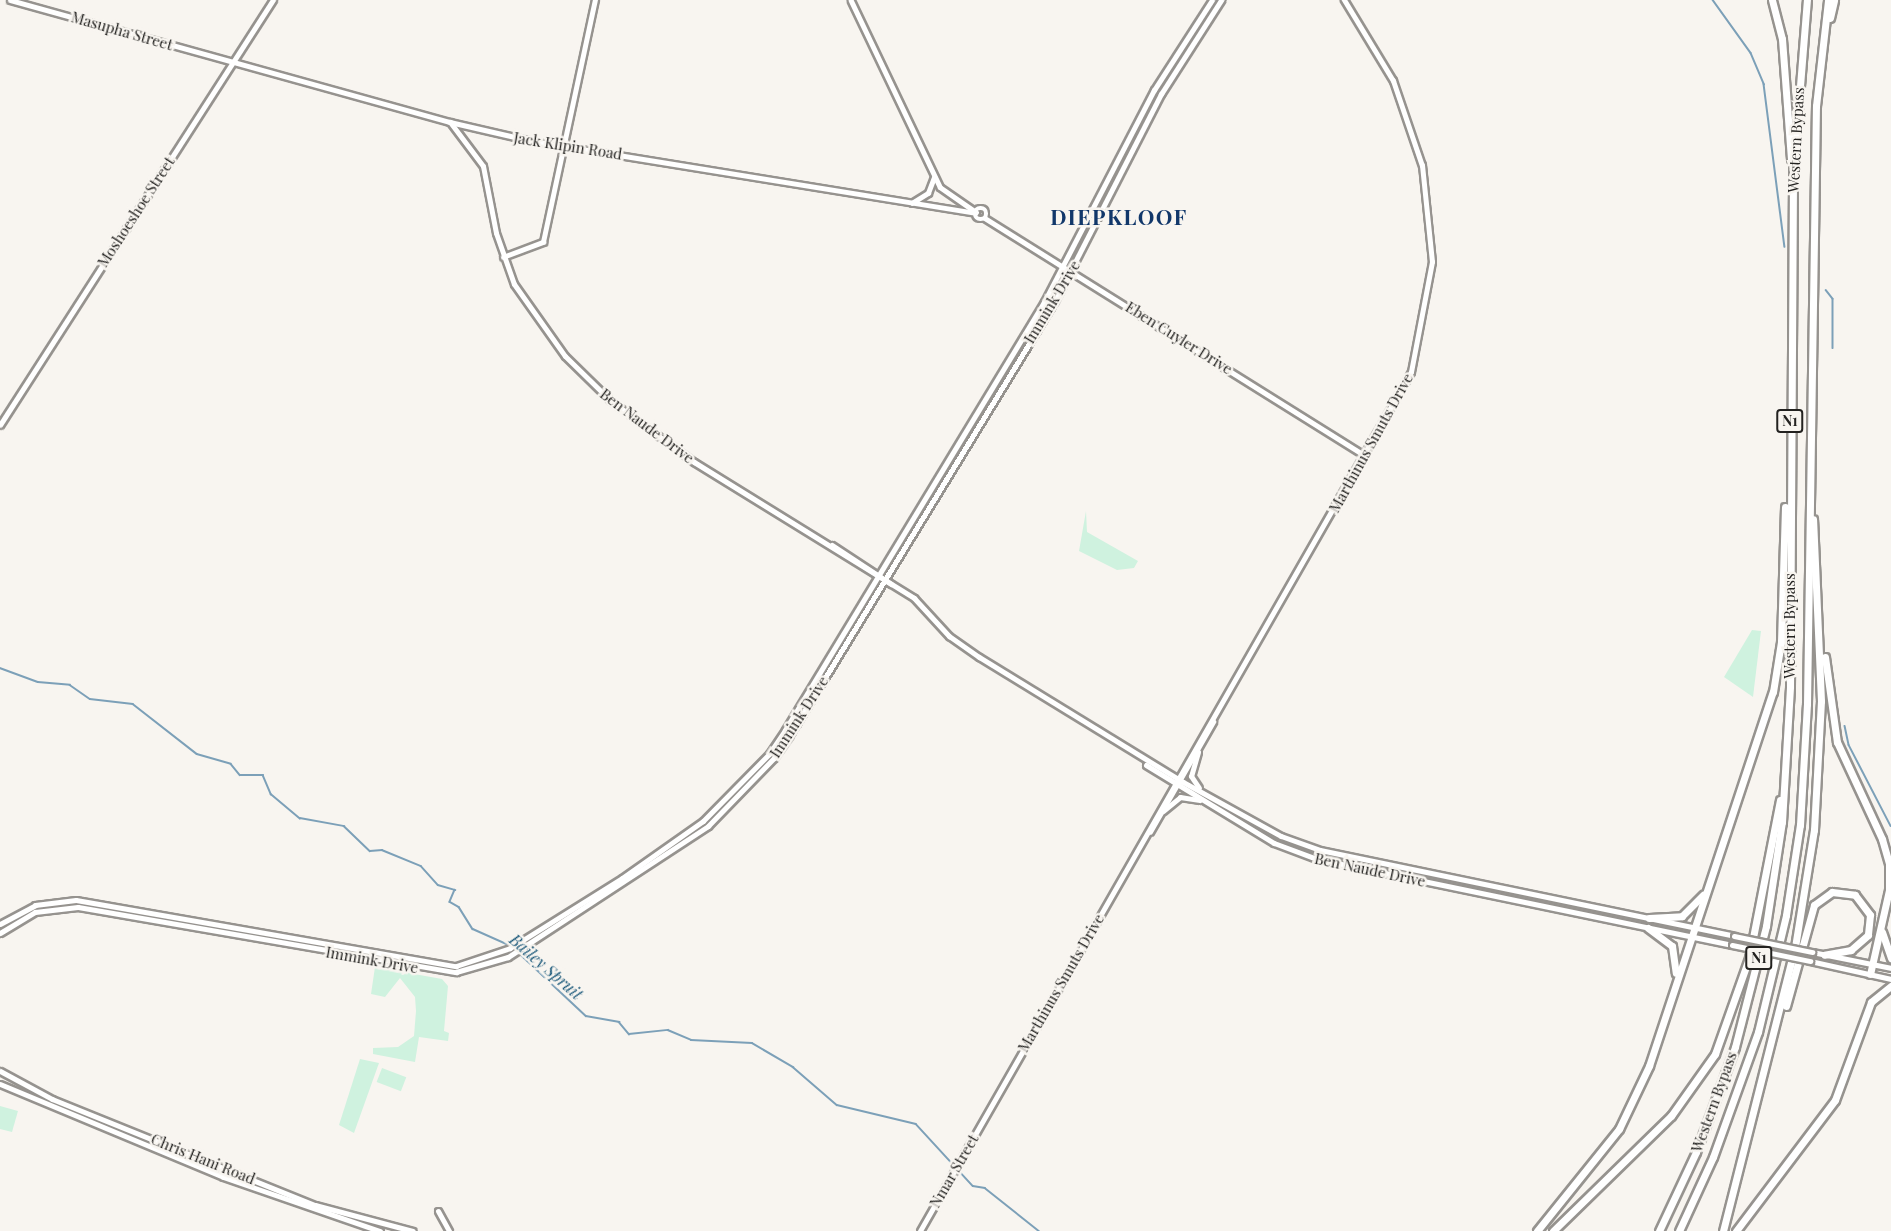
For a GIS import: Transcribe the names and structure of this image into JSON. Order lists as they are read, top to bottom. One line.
{"streets":{"highway":["Western Bypass","N1"],"main road":["Masupha Street","Jack Klipin Road","Immink Drive","Ben Naude Drive","Chris Hani Road"],"street":["Moshoeshoe Street","Eben Cuyler Drive","Marthinus Smuts Drive","Nmar Street"]},"crossings":[["Masupha Street","Jack Klipin Road"],["Masupha Street","Moshoeshoe Street"],["Jack Klipin Road","Moshoeshoe Street"],["Jack Klipin Road","Ben Naude Drive"],["Immink Drive","Eben Cuyler Drive"],["Immink Drive","Ben Naude Drive"],["Eben Cuyler Drive","Marthinus Smuts Drive"],["Ben Naude Drive","Marthinus Smuts Drive"],["Marthinus Smuts Drive","Nmar Street"]],"districts":["DIEPKLOOF"],"water":["Bailey Spruit"]}
